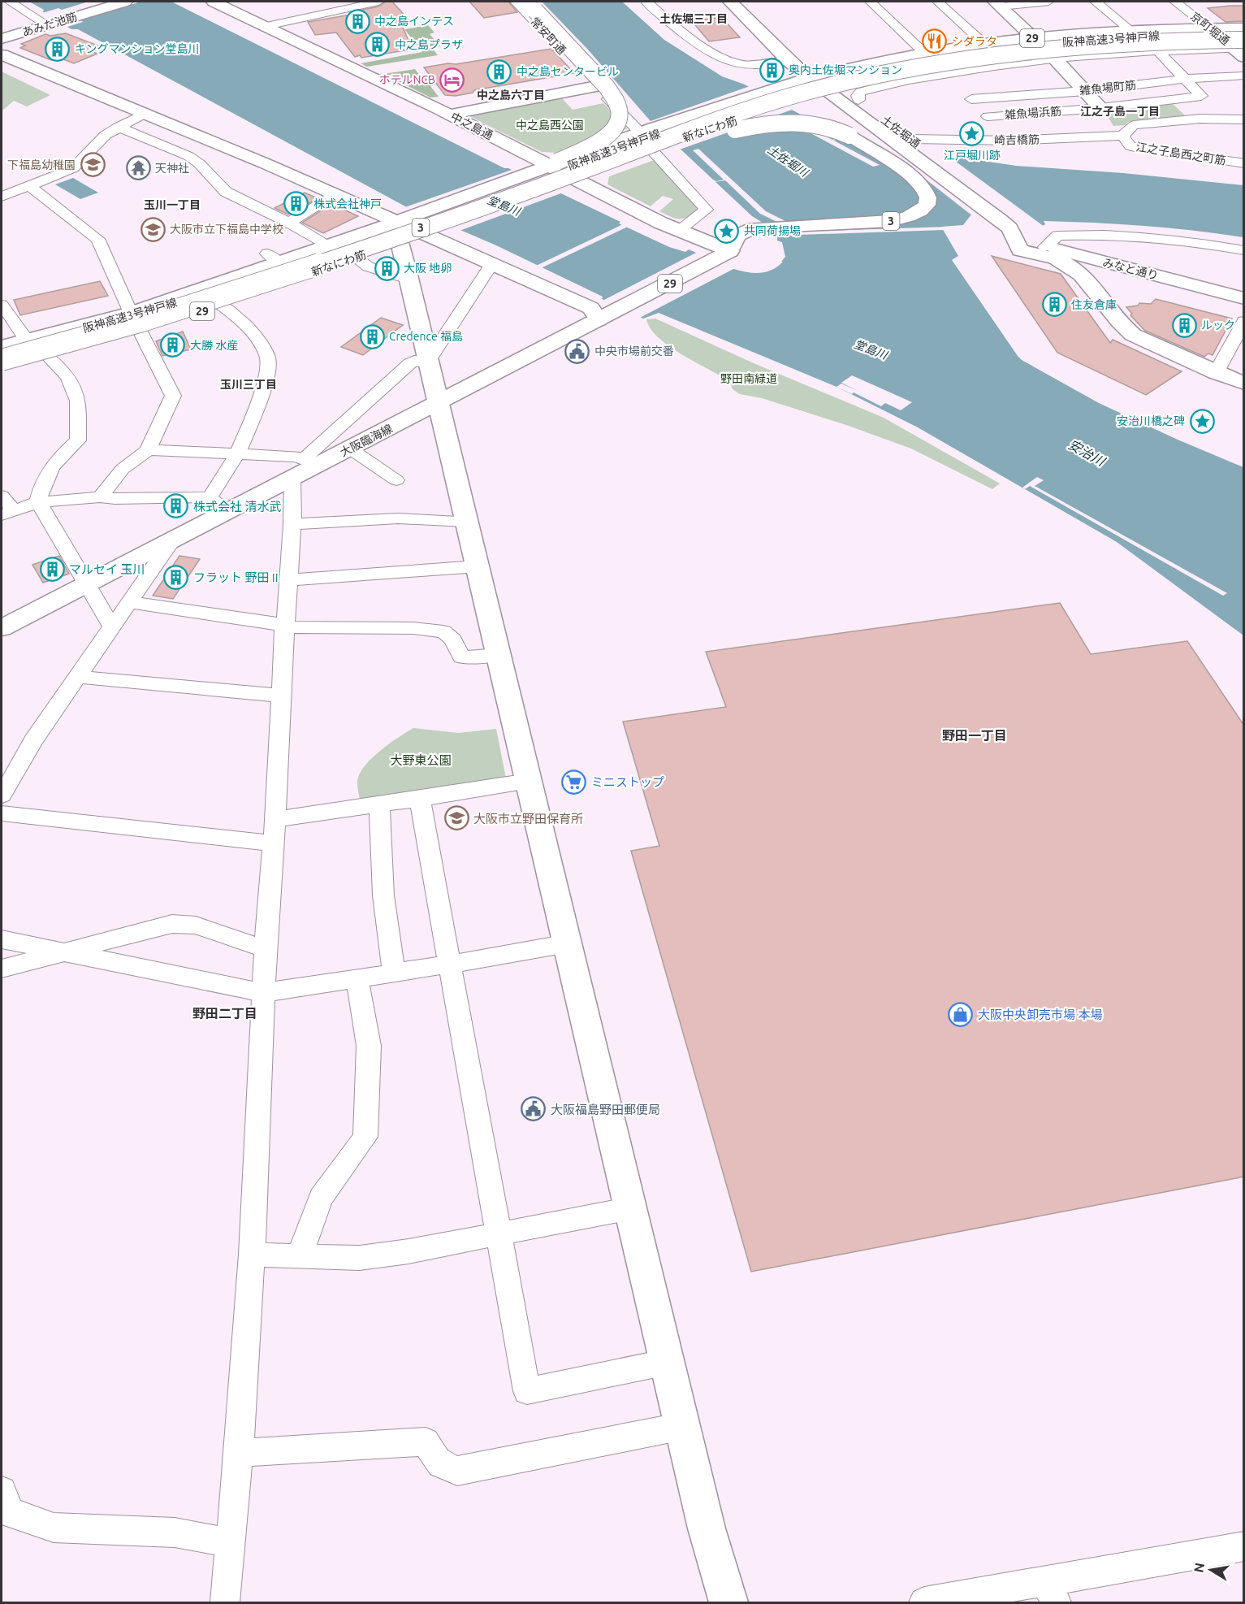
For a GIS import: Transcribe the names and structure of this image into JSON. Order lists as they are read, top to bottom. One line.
{"streets":{"main road":["あみだ池筋","京町堀通","29","阪神高速3号神戸線","中之島通","新なにわ筋","土佐堀通","3","みなと通り","大阪臨海線"],"street":["常安町通","雑魚場町筋","雑魚場浜筋","崎吉橋筋","江之子島西之町筋"]},"crossings":[["京町堀通","阪神高速3号神戸線"],["京町堀通","新なにわ筋"],["常安町通","新なにわ筋"],["阪神高速3号神戸線","中之島通"],["阪神高速3号神戸線","新なにわ筋"],["阪神高速3号神戸線","土佐堀通"],["阪神高速3号神戸線","3"],["雑魚場町筋","雑魚場浜筋"],["中之島通","新なにわ筋"],["中之島通","3"],["中之島通","大阪臨海線"],["新なにわ筋","土佐堀通"],["新なにわ筋","3"],["土佐堀通","崎吉橋筋"],["土佐堀通","みなと通り"],["崎吉橋筋","江之子島西之町筋"],["3","大阪臨海線"]],"districts":["土佐堀三丁目","中之島六丁目","江之子島一丁目","玉川一丁目","玉川三丁目","野田一丁目","野田二丁目"],"water":["土佐堀川","堂島川","安治川"],"parks":["中之島西公園","野田南緑道","大野東公園"],"places":{"building":["中之島インテス","中之島プラザ","キングマンション堂島川","奥内土佐堀マンション","中之島センタービル","株式会社神戸","大阪 地卵","住友倉庫","ルック","Credence 福島","大勝 水産","株式会社 清水武","マルセイ 玉川","フラット 野田 II"],"restaurant":["シダラタ"],"hotel":["ホテルNCB"],"place":["江戸堀川跡","共同荷揚場","安治川橋之碑"],"school or university":["下福島幼稚園","大阪市立下福島中学校","大阪市立野田保育所"],"temple":["天神社"],"public building":["中央市場前交番","大阪福島野田郵便局"],"supermarket":["ミニストップ"],"shop":["大阪中央卸売市場 本場"]},"north":"left"}
